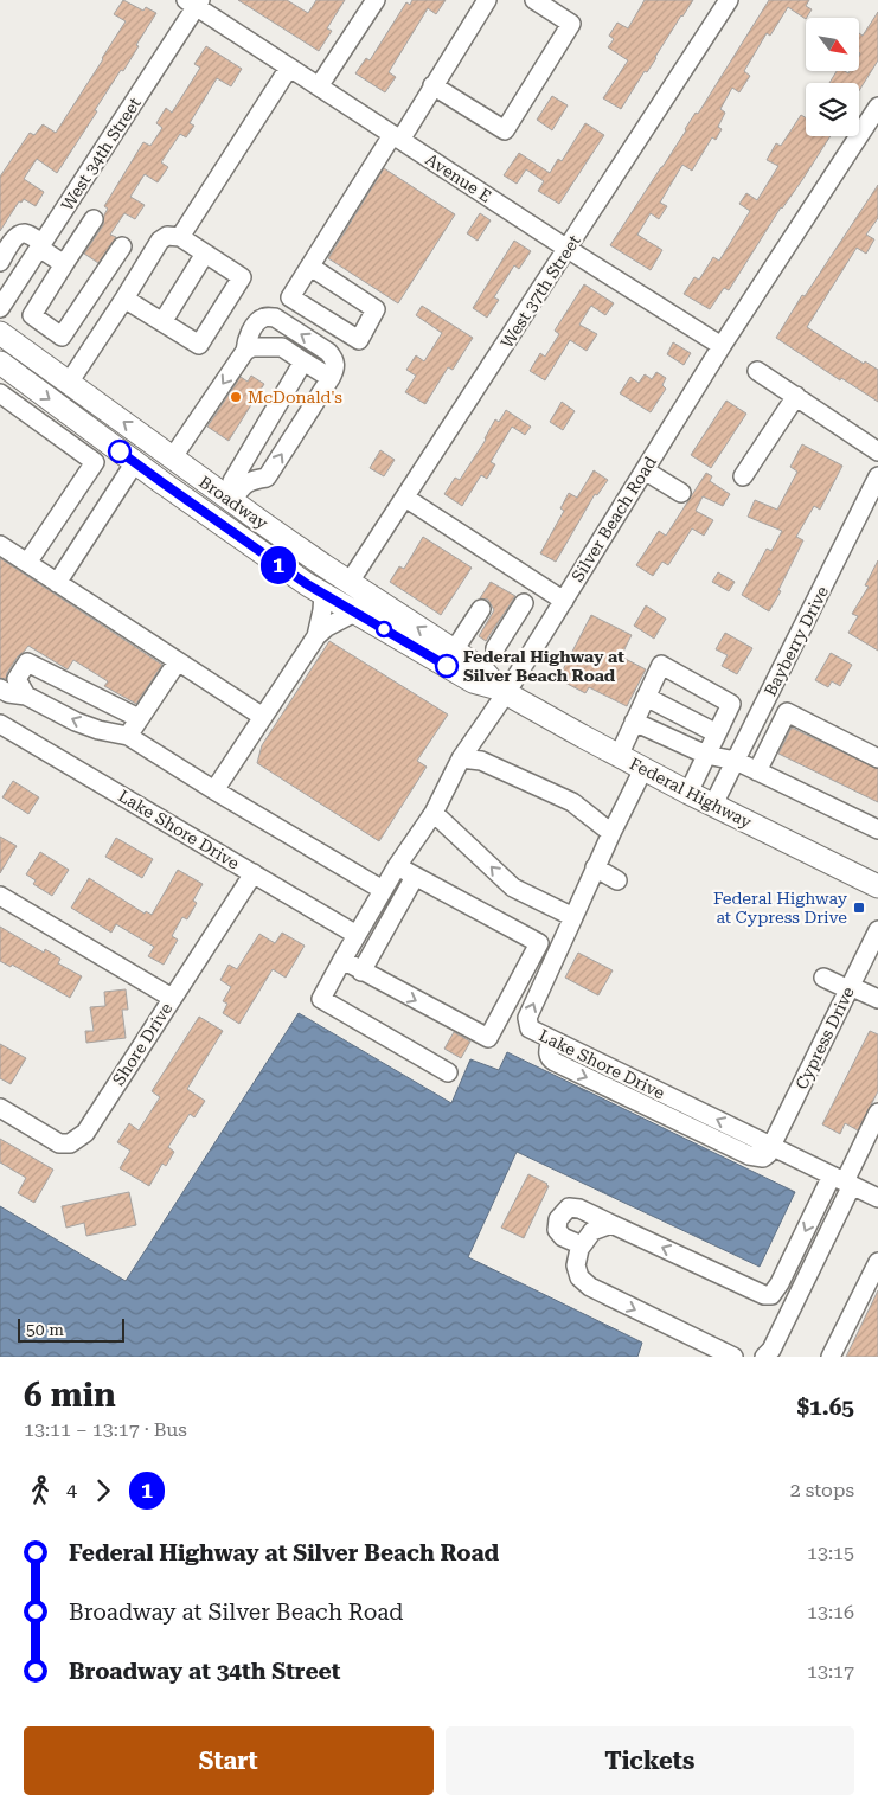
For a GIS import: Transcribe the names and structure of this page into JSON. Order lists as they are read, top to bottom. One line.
{"streets":{"main road":["Broadway","Federal Highway"],"street":["West 34th Street","Avenue E","West 37th Street","Silver Beach Road","Bayberry Drive","Lake Shore Drive","Cypress Drive","Shore Drive"]},"crossings":[["West 34th Street","Avenue E"],["Avenue E","West 37th Street"],["Avenue E","Silver Beach Road"],["West 37th Street","Broadway"],["Broadway","Silver Beach Road"],["Broadway","Federal Highway"],["Silver Beach Road","Federal Highway"],["Silver Beach Road","Lake Shore Drive"],["Bayberry Drive","Federal Highway"],["Lake Shore Drive","Cypress Drive"],["Lake Shore Drive","Shore Drive"]],"places":{"other":["McDonald's","Federal Highway at Silver Beach Road"],"transit":["Federal Highway at Cypress Drive"]},"lines":["bus line 1"],"scale_bar":"50 m","north":"bottom right","page":{"on_map":"1","scale":"50 m","heading":["6 min","13:11 – 13:17 · Bus","$1.65"],"legs":["4","1","2 stops"],"list":[{"name":"Federal Highway at Silver Beach Road","value":"13:15"},{"name":"Broadway at Silver Beach Road","value":"13:16"},{"name":"Broadway at 34th Street","value":"13:17"}],"buttons":["Start","Tickets"]}}
